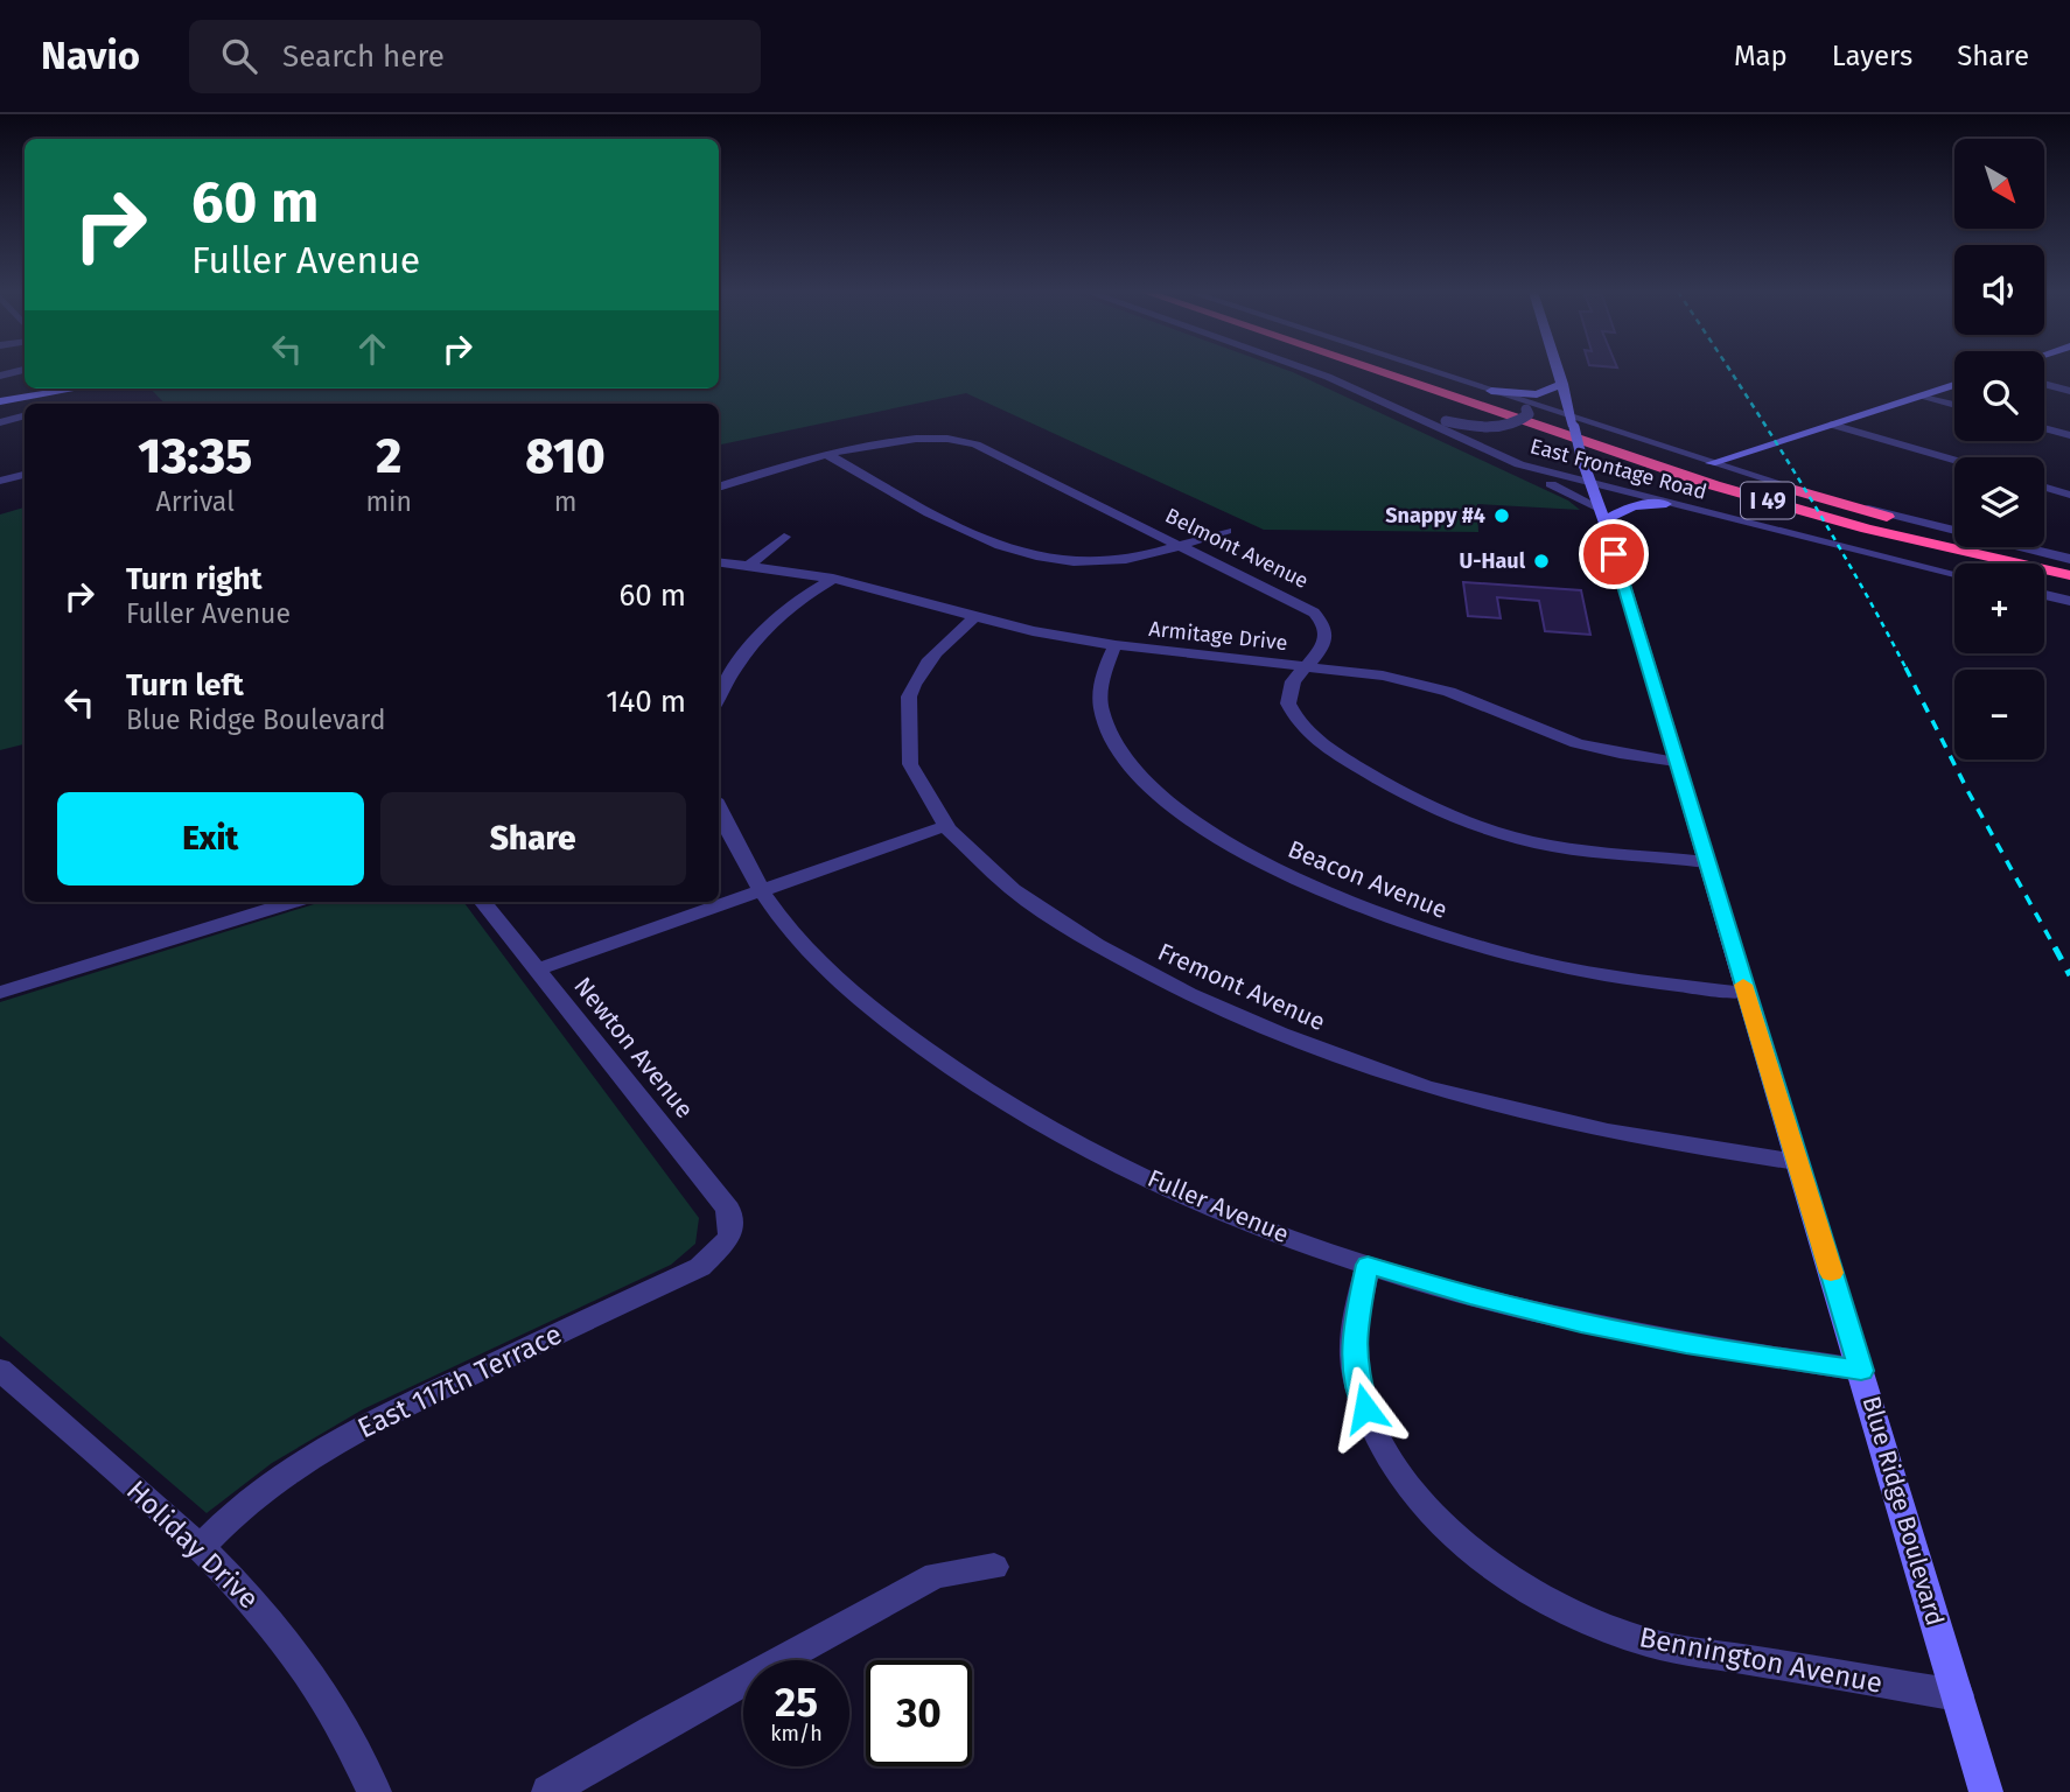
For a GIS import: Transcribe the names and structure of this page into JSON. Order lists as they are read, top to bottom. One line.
{"streets":{"highway":["I 49"],"main road":["Blue Ridge Boulevard"],"street":["East Frontage Road","Belmont Avenue","Armitage Drive","Beacon Avenue","Fremont Avenue","Newton Avenue","Fuller Avenue","East 117th Terrace","Holiday Drive","Bennington Avenue"]},"crossings":[["East Frontage Road","Blue Ridge Boulevard"],["Belmont Avenue","Armitage Drive"],["Belmont Avenue","Blue Ridge Boulevard"],["Armitage Drive","Beacon Avenue"],["Armitage Drive","Fremont Avenue"],["Armitage Drive","Blue Ridge Boulevard"],["Beacon Avenue","Blue Ridge Boulevard"],["Fremont Avenue","Blue Ridge Boulevard"],["Newton Avenue","East 117th Terrace"],["Fuller Avenue","Blue Ridge Boulevard"],["Fuller Avenue","Bennington Avenue"],["East 117th Terrace","Holiday Drive"],["Blue Ridge Boulevard","Bennington Avenue"]],"places":["Snappy #4","U-Haul"],"north":"bottom right","page":{"header":"Navio","search":"Search here","nav":["Map","Layers","Share"],"map_buttons":["+","−"],"turn":["60 m","Fuller Avenue"],"eta":["13:35","Arrival","2","min","810","m"],"list":[{"name":"Turn right","note":"Fuller Avenue","value":"60 m"},{"name":"Turn left","note":"Blue Ridge Boulevard","value":"140 m"}],"buttons":["Exit","Share"],"speed":"25 km/h","limit":"30"}}
